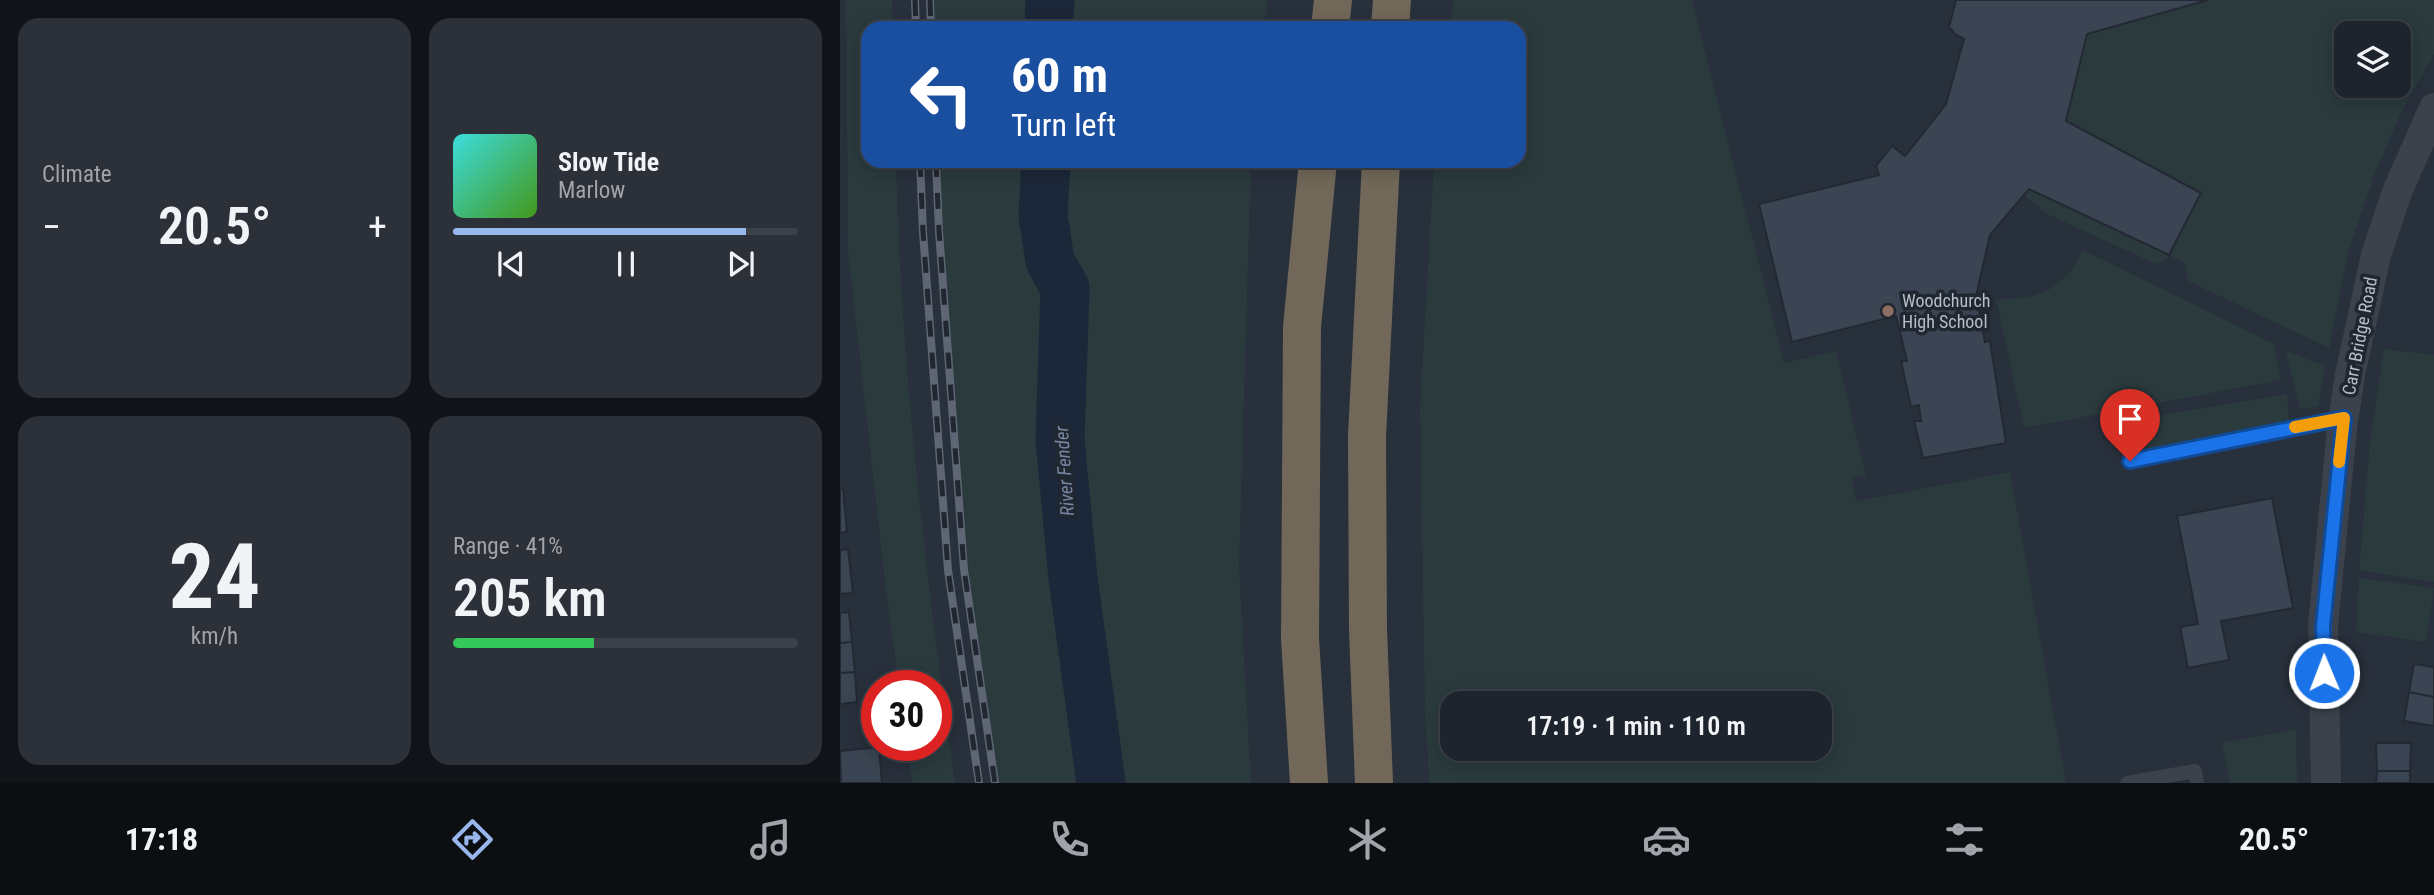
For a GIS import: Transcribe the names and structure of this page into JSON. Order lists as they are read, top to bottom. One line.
{"streets":{"street":["Carr Bridge Road"]},"water":["River Fender"],"places":["Woodchurch High School"],"page":{"tile":["Climate",["24","km/h"],["Range · 41%","205 km"]],"turn":["60 m","Turn left"],"song":["Slow Tide","Marlow"],"heat":["−","20.5°","+"],"limit":"30","trip":"17:19 · 1 min · 110 m","tabs":["17:18","20.5°"]}}
